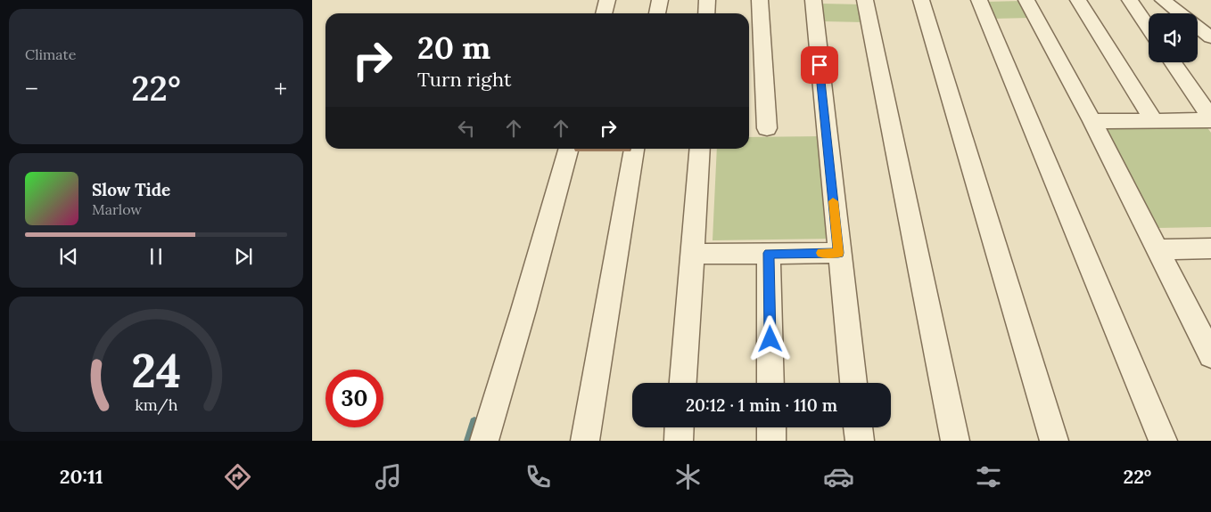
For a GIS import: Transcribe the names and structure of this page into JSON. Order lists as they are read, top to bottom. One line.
{"page":{"tile":"Climate","turn":["20 m","Turn right"],"heat":["−","22°","+"],"song":["Slow Tide","Marlow"],"limit":"30","trip":"20:12 · 1 min · 110 m","tabs":["20:11","22°"],"gauge":["24","km/h"]}}
